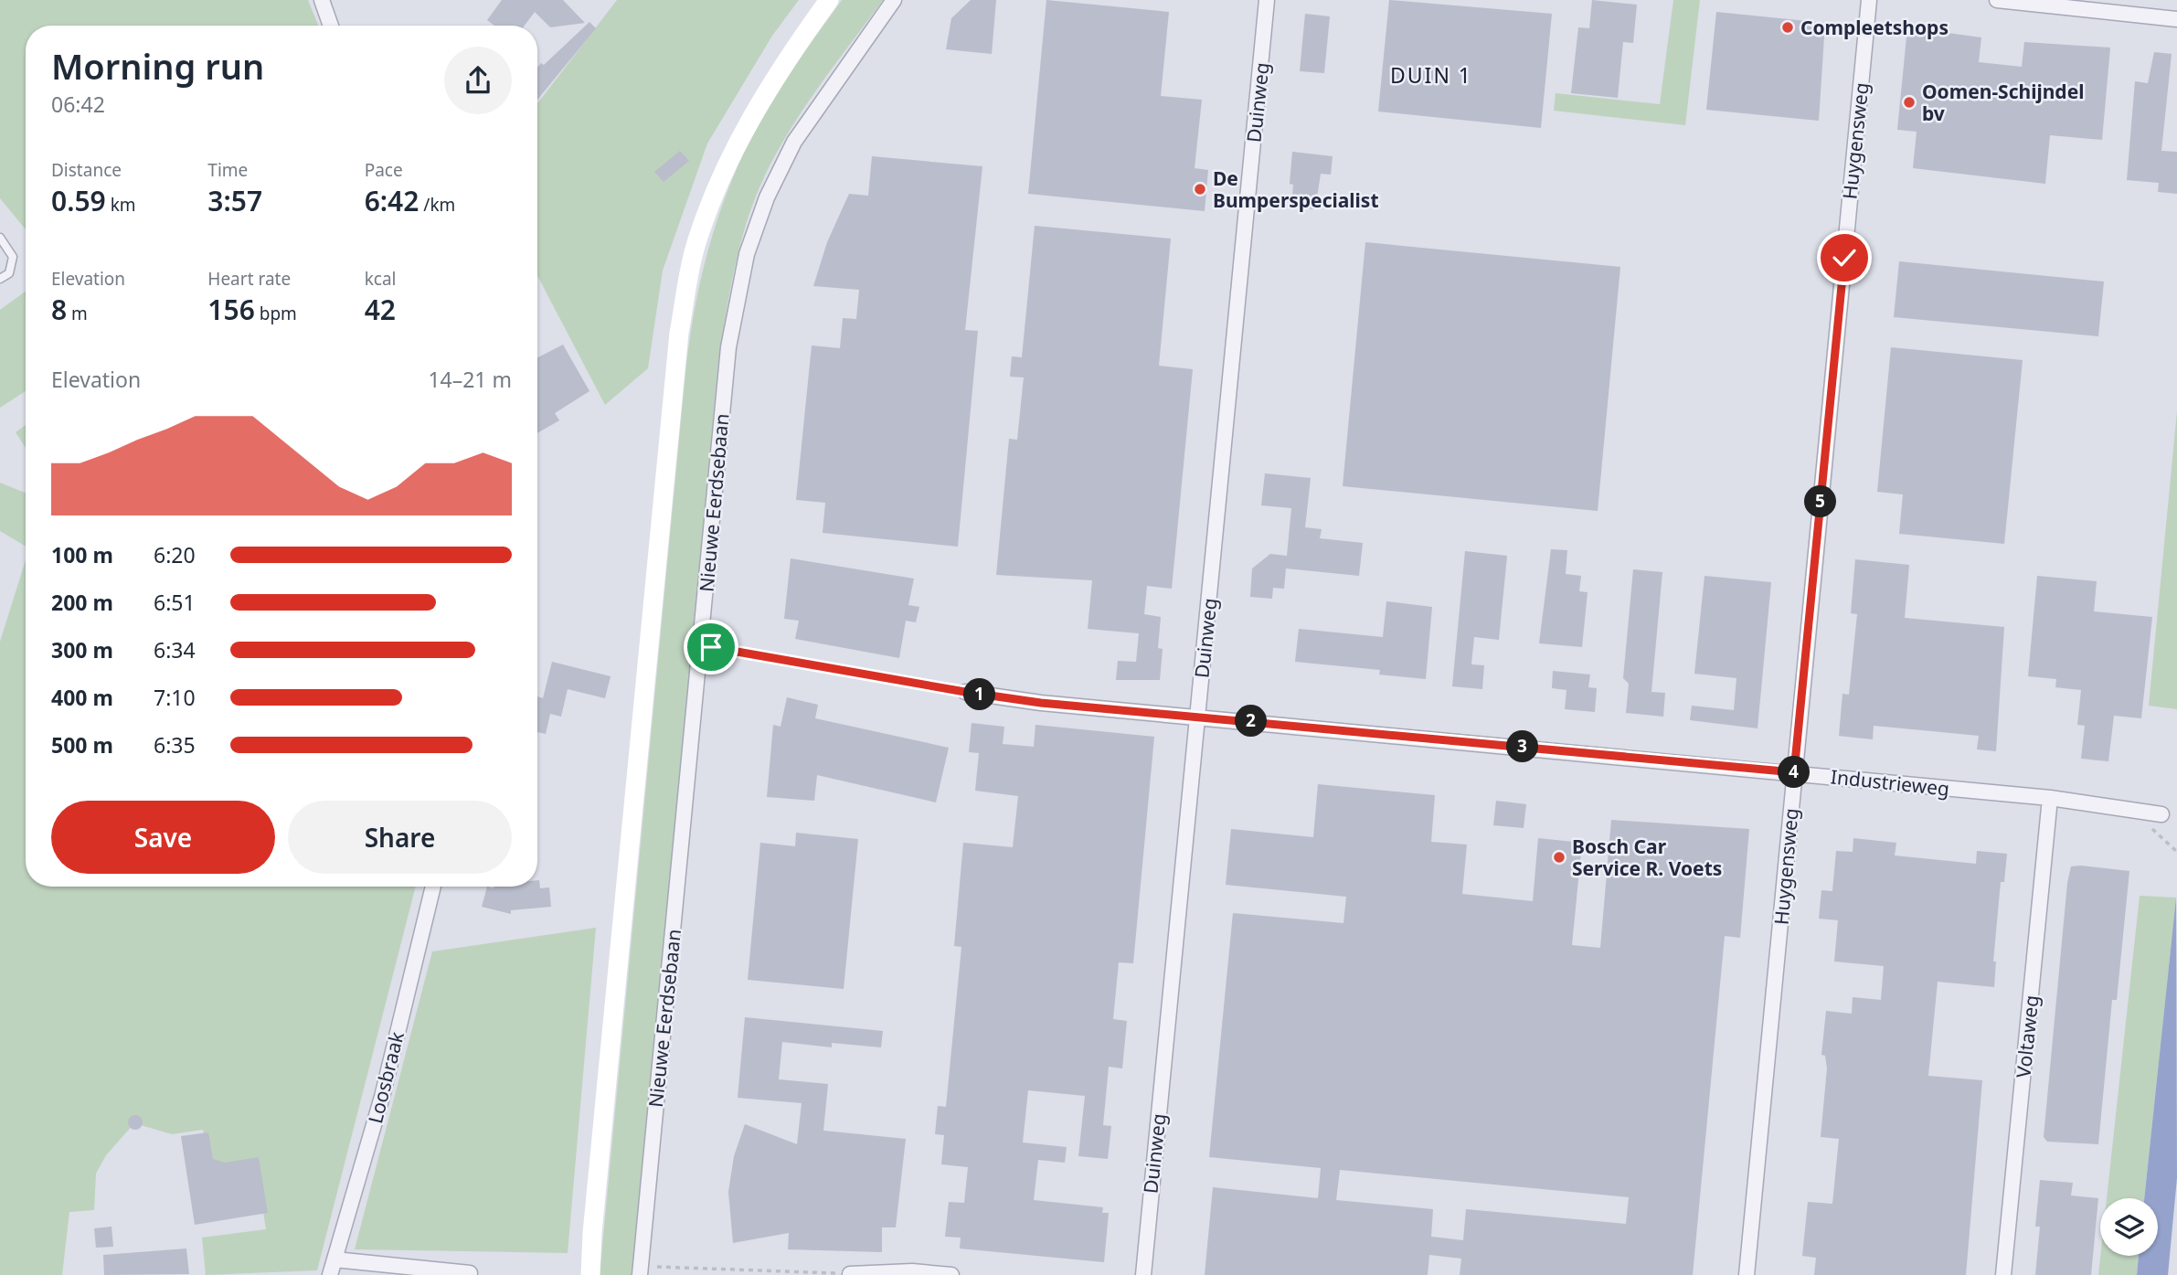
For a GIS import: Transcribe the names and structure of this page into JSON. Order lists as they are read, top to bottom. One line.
{"streets":{"street":["Duinweg","Huygensweg","Nieuwe Eerdsebaan","Industrieweg","Voltaweg","Loosbraak"]},"crossings":[["Duinweg","Industrieweg"],["Huygensweg","Industrieweg"],["Industrieweg","Voltaweg"]],"districts":["DUIN 1"],"places":["Compleetshops","Oomen-Schijndel bv","De Bumperspecialist","Bosch Car Service R. Voets"],"page":{"heading":["Morning run","06:42"],"stats":[["Distance","0.59 km"],["Time","3:57"],["Pace","6:42 /km"],["Elevation","8 m"],["Heart rate","156 bpm"],["kcal","42"]],"chart":["Elevation","14–21 m"],"pins":["5","1","2","3","4"],"list":[{"name":"100 m","note":"6:20"},{"name":"200 m","note":"6:51"},{"name":"300 m","note":"6:34"},{"name":"400 m","note":"7:10"},{"name":"500 m","note":"6:35"}],"buttons":["Save","Share"]}}
